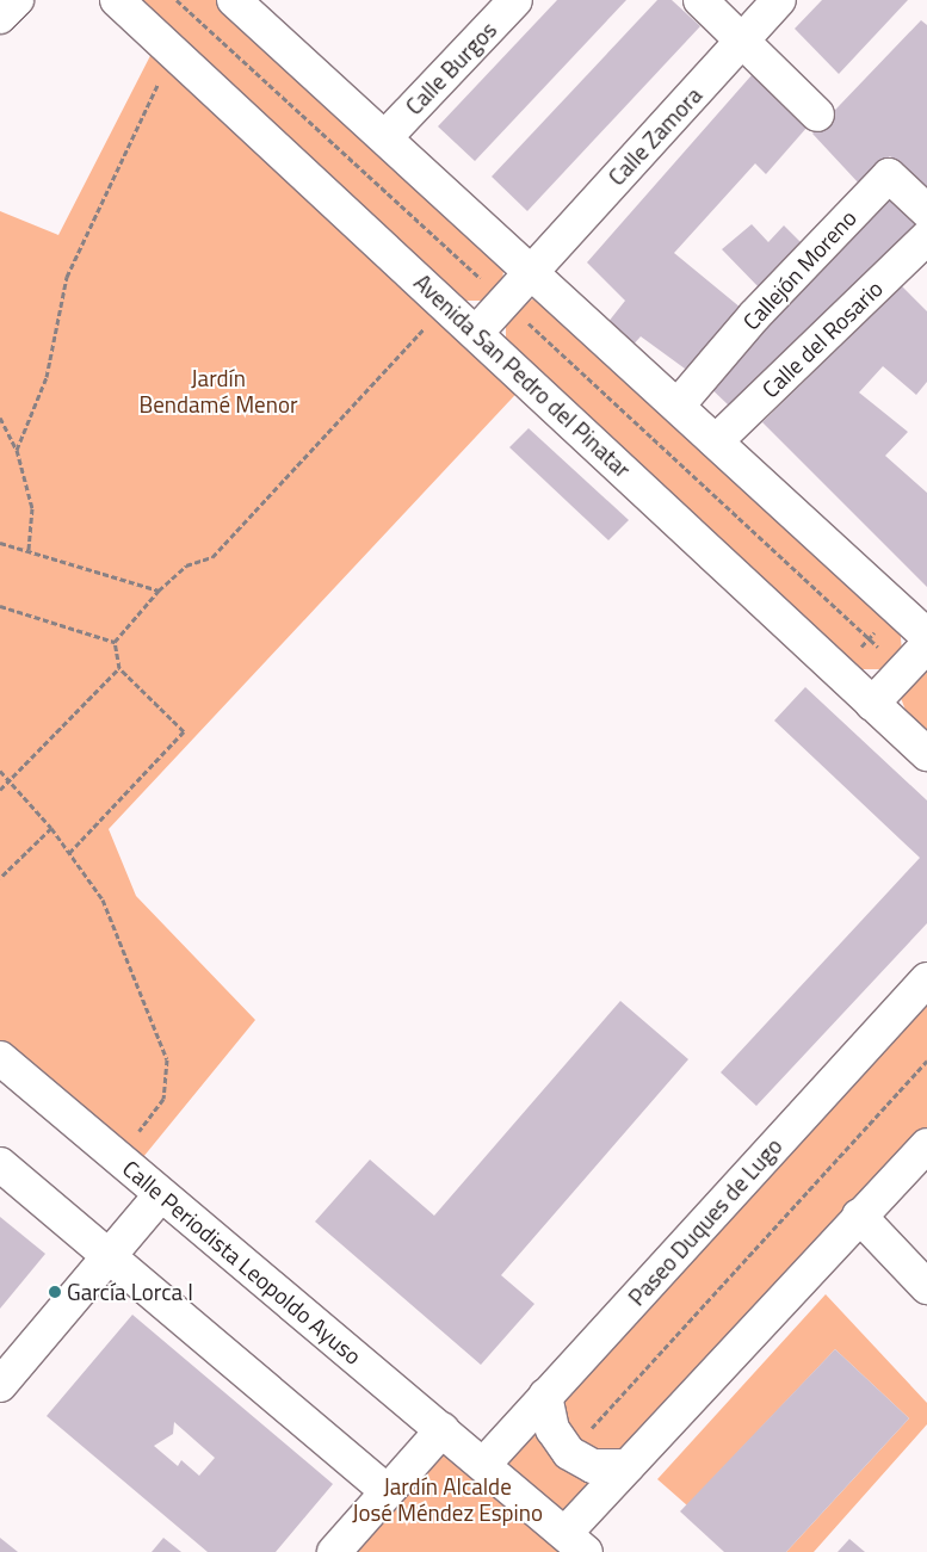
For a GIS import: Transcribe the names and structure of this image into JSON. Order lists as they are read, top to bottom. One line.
{"streets":{"street":["Calle Burgos","Calle Zamora","Callejón Moreno","Calle del Rosario","Avenida San Pedro del Pinatar","Paseo Duques de Lugo","Calle Periodista Leopoldo Ayuso"]},"crossings":[["Calle Zamora","Avenida San Pedro del Pinatar"],["Paseo Duques de Lugo","Calle Periodista Leopoldo Ayuso"]],"parks":["Jardín Bendamé Menor","Jardín Alcalde José Méndez Espino"],"places":["García Lorca I"]}
